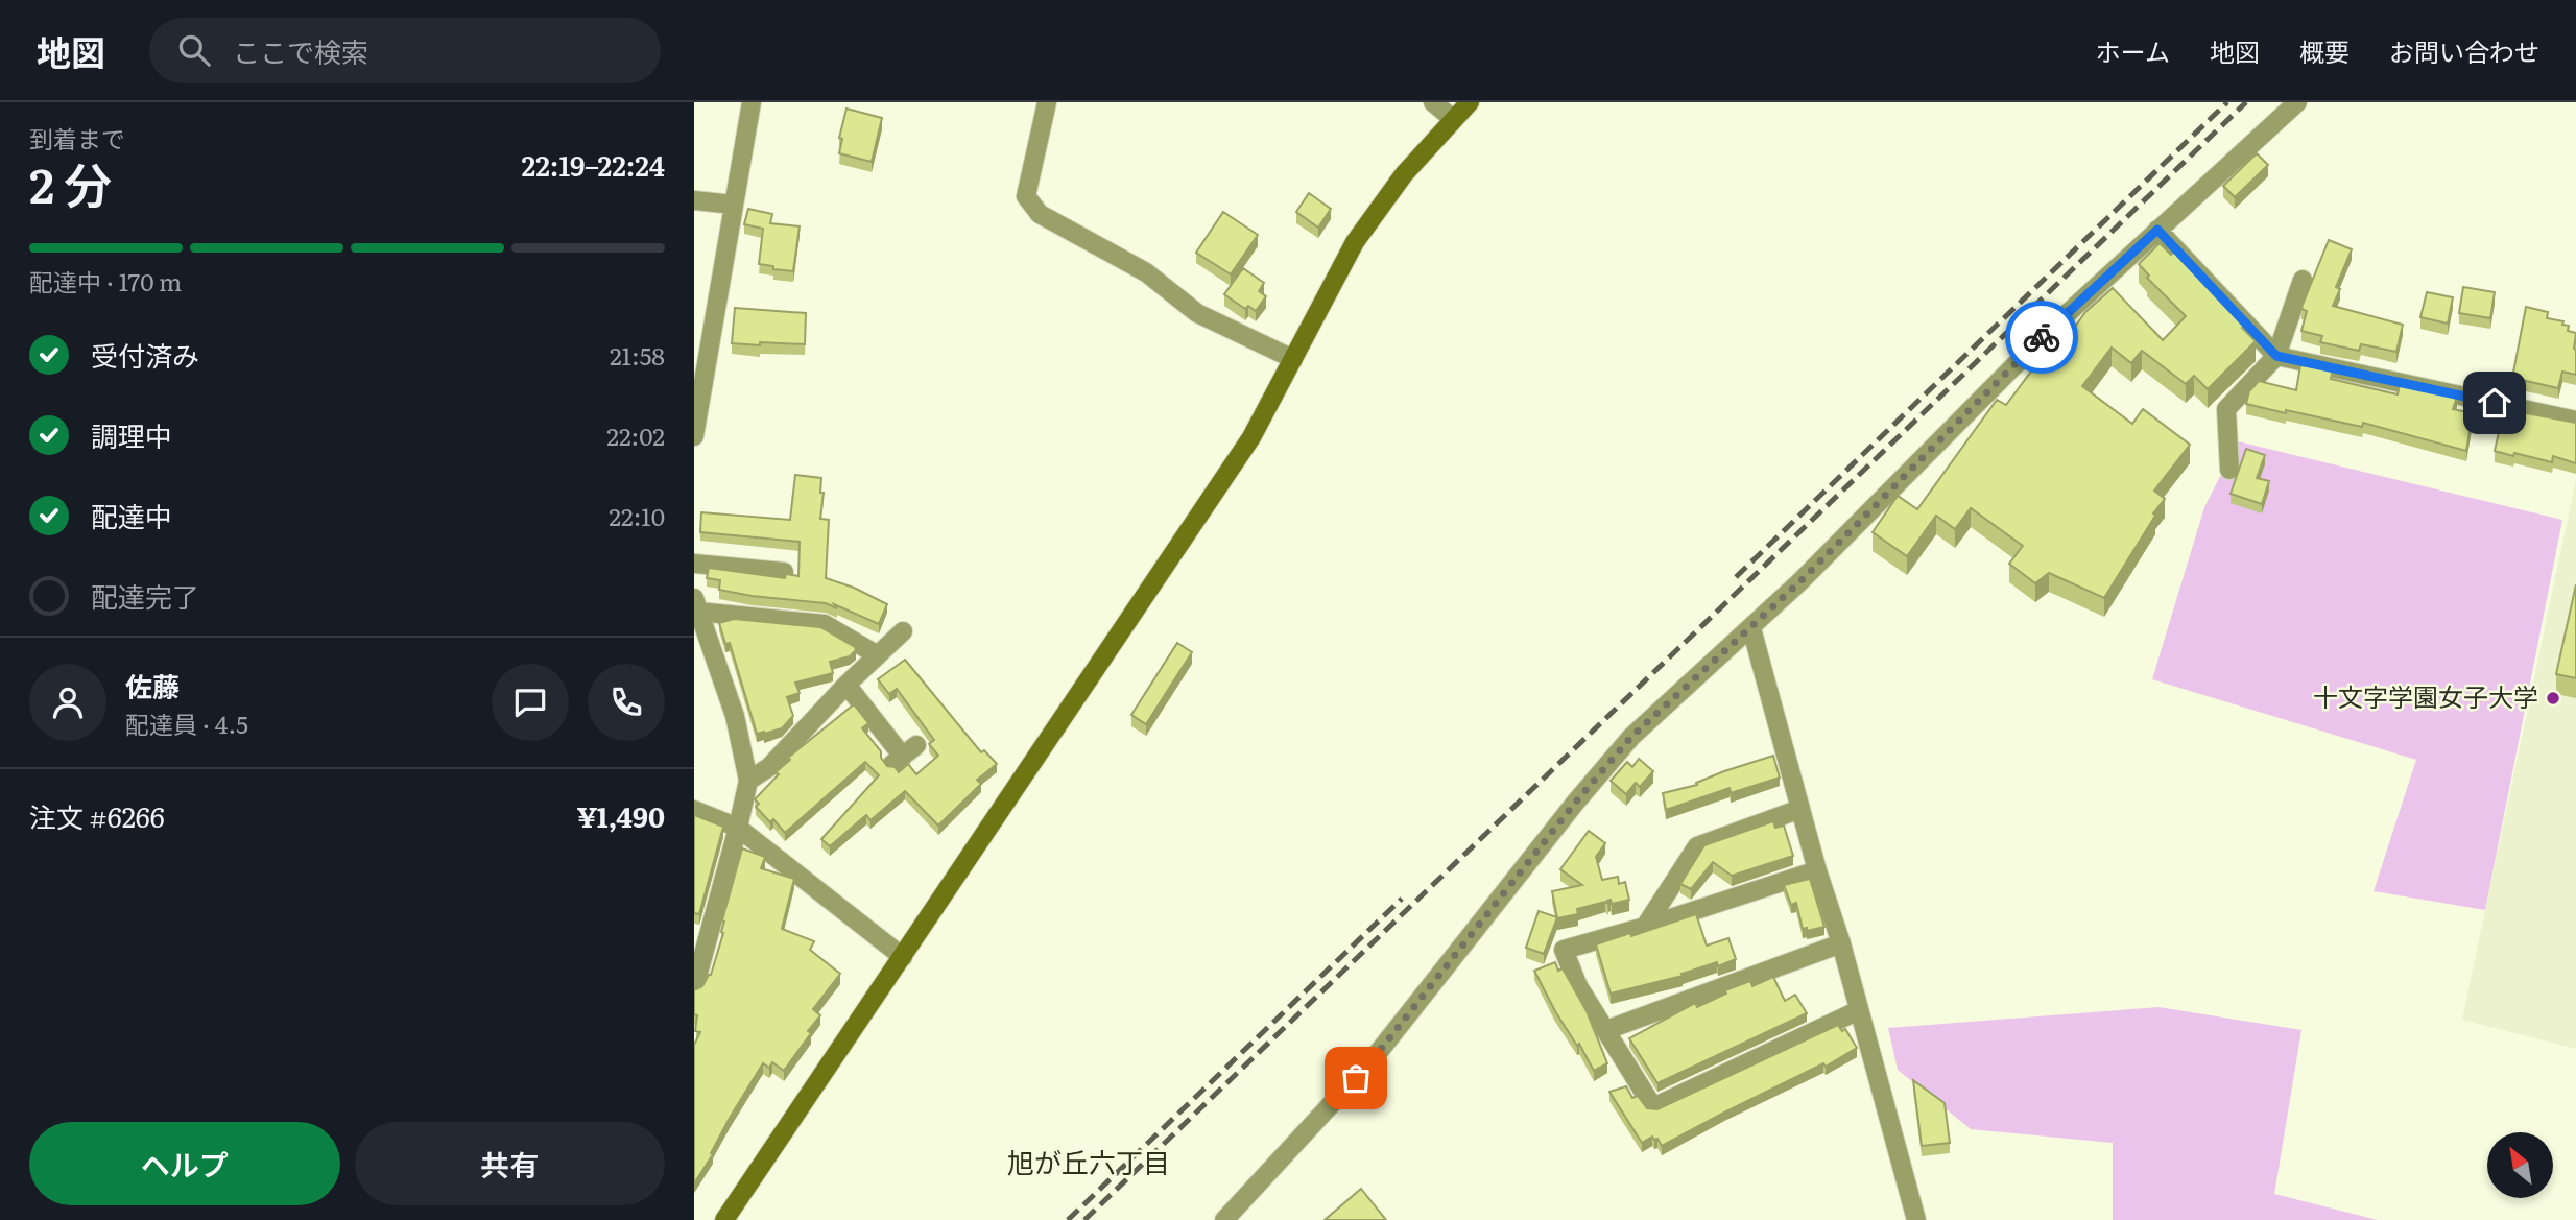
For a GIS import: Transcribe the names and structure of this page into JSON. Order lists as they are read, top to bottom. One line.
{"districts":["旭が丘六丁目"],"places":["十文字学園女子大学"],"north":"top left","page":{"header":"地図","search":"ここで検索","nav":["ホーム","地図","概要","お問い合わせ"],"heading":["2 分","到着まで","22:19–22:24"],"panel":["佐藤","配達員 · 4.5","注文 #6266","¥1,490"],"bar":"配達中 · 170 m","list":[["受付済み","21:58"],["調理中","22:02"],["配達中","22:10"],"配達完了"],"buttons":["ヘルプ","共有"]}}
